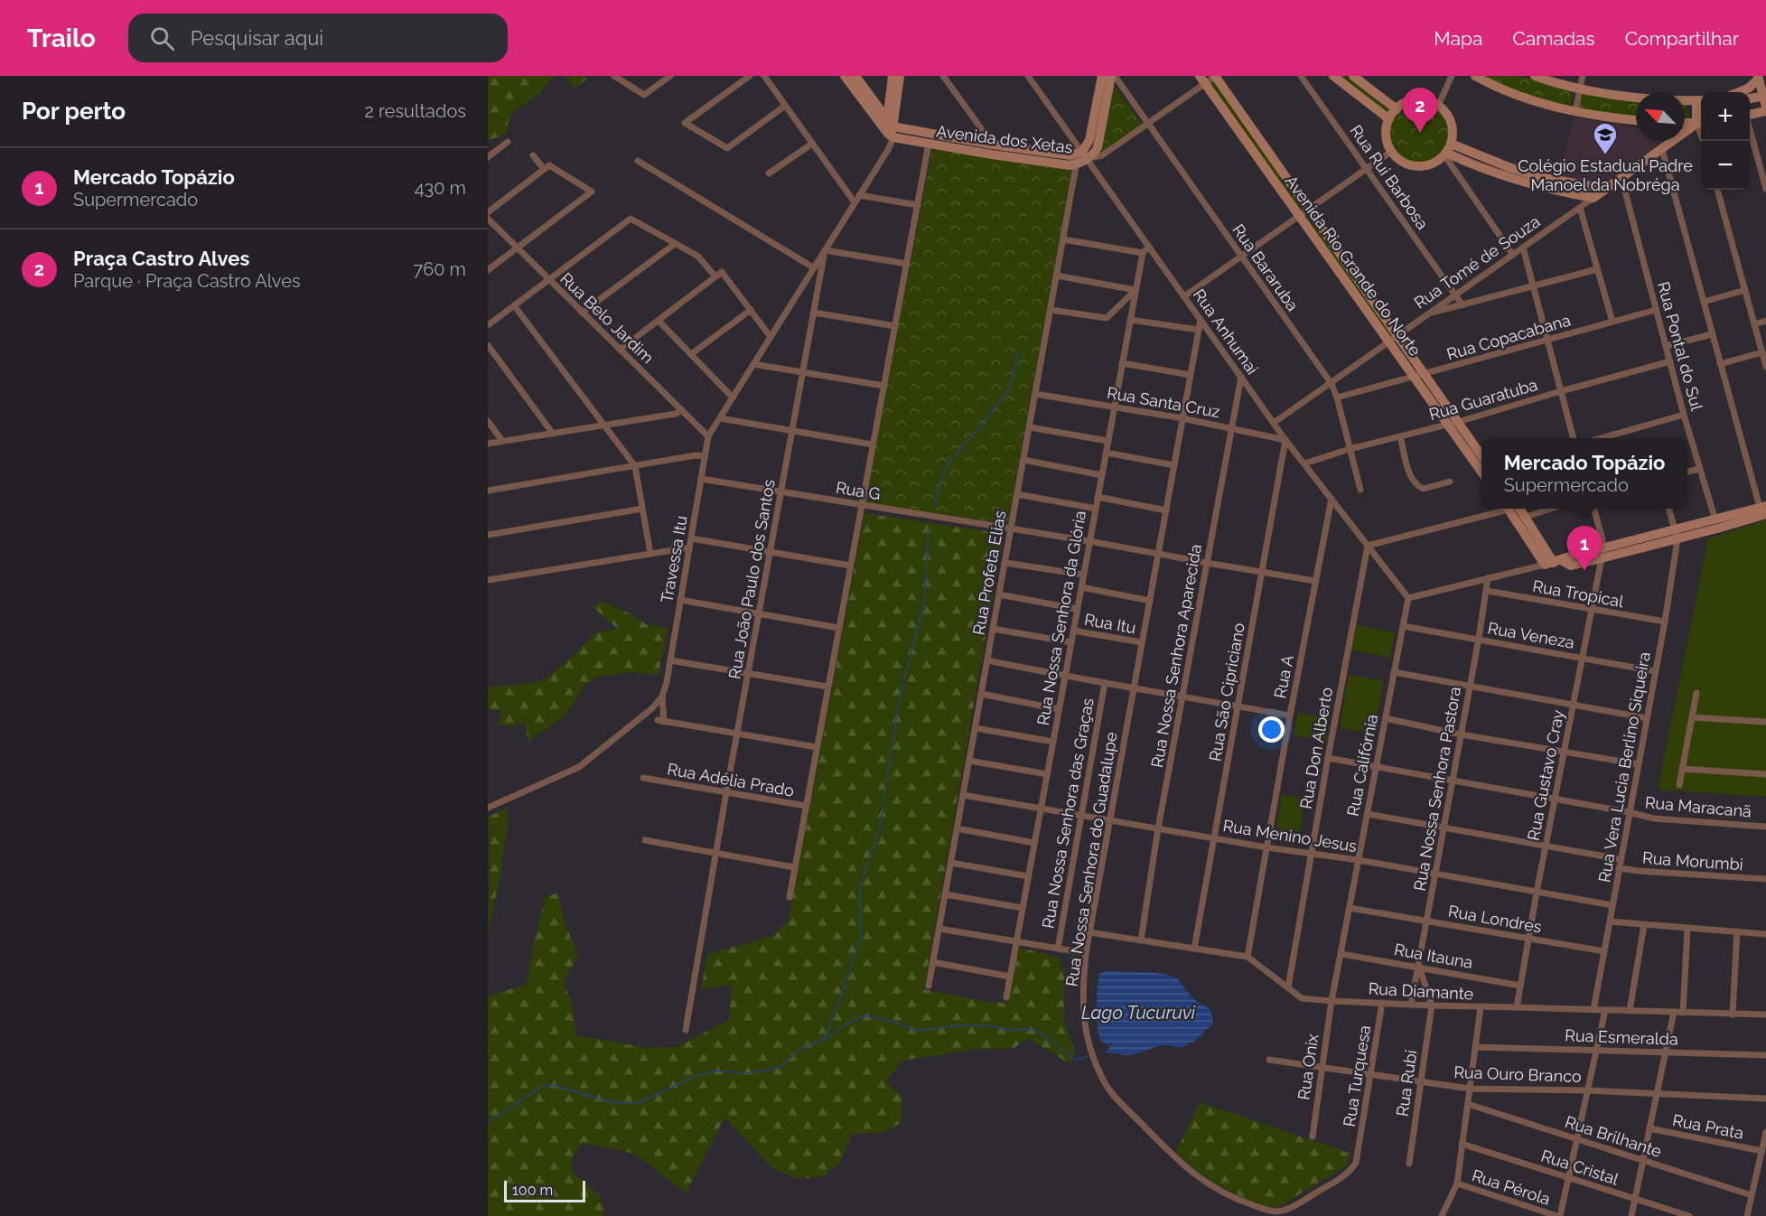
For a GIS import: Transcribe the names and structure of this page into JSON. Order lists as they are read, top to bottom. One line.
{"streets":{"street":["Avenida dos Xetas","Rua Rui Barbosa","Rua Tomé de Souza","Avenida Rio Grande do Norte","Rua Bararuba","Rua Belo Jardim","Rua Anhumai","Rua Copacabana","Rua Pontal do Sul","Rua Guaratuba","Rua Santa Cruz","Rua G","Travessa Itu","Rua Profeta Elias","Rua João Paulo dos Santos","Rua Tropical","Rua Nossa Senhora da Glória","Rua Itu","Rua Veneza","Rua Nossa Senhora Aparecida","Rua A","Rua São Cipriciano","Rua Don Alberto","Rua Califórnia","Rua Vera Lucia Berlino Siqueira","Rua Gustavo Cray","Rua Adélia Prado","Rua Nossa Senhora Pastora","Rua Maracanã","Rua Nossa Senhora das Graças","Rua Menino Jesus","Rua Nossa Senhora do Guadalupe","Rua Morumbi","Rua Londres","Rua Itauna","Rua Diamante","Rua Esmeralda","Rua Onix","Rua Ouro Branco","Rua Turquesa","Rua Rubi","Rua Prata","Rua Brilhante","Rua Cristal","Rua Pérola"]},"crossings":[["Avenida dos Xetas","Rua Bararuba"],["Avenida dos Xetas","Rua Anhumai"],["Avenida dos Xetas","Rua Profeta Elias"],["Avenida dos Xetas","Rua João Paulo dos Santos"],["Rua Rui Barbosa","Rua Tomé de Souza"],["Rua Tomé de Souza","Avenida Rio Grande do Norte"],["Rua Tomé de Souza","Rua Bararuba"],["Rua Tomé de Souza","Rua Anhumai"],["Rua Tomé de Souza","Rua Pontal do Sul"],["Avenida Rio Grande do Norte","Rua Copacabana"],["Avenida Rio Grande do Norte","Rua Guaratuba"],["Rua Bararuba","Rua Copacabana"],["Rua Bararuba","Rua Guaratuba"],["Rua Belo Jardim","Travessa Itu"],["Rua Anhumai","Rua Guaratuba"],["Rua Anhumai","Rua Santa Cruz"],["Rua Anhumai","Rua Profeta Elias"],["Rua Anhumai","Rua Nossa Senhora Aparecida"],["Rua Anhumai","Rua A"],["Rua Anhumai","Rua São Cipriciano"],["Rua Anhumai","Rua Don Alberto"],["Rua Anhumai","Rua Califórnia"],["Rua Anhumai","Rua Nossa Senhora do Guadalupe"],["Rua Copacabana","Rua Pontal do Sul"],["Rua Pontal do Sul","Rua Guaratuba"],["Rua Santa Cruz","Rua Profeta Elias"],["Rua Santa Cruz","Rua Nossa Senhora da Glória"],["Rua Santa Cruz","Rua Nossa Senhora Aparecida"],["Rua Santa Cruz","Rua São Cipriciano"],["Rua Santa Cruz","Rua Nossa Senhora do Guadalupe"],["Rua G","Travessa Itu"],["Rua G","Rua Profeta Elias"],["Rua G","Rua João Paulo dos Santos"],["Rua G","Rua Nossa Senhora da Glória"],["Rua G","Rua Nossa Senhora Aparecida"],["Rua G","Rua A"],["Rua G","Rua São Cipriciano"],["Rua G","Rua Nossa Senhora do Guadalupe"],["Travessa Itu","Rua João Paulo dos Santos"],["Rua Profeta Elias","Rua Menino Jesus"],["Rua João Paulo dos Santos","Rua Adélia Prado"],["Rua Tropical","Rua Vera Lucia Berlino Siqueira"],["Rua Tropical","Rua Gustavo Cray"],["Rua Tropical","Rua Nossa Senhora Pastora"],["Rua Nossa Senhora da Glória","Rua Itu"],["Rua Nossa Senhora da Glória","Rua Menino Jesus"],["Rua Itu","Rua Nossa Senhora do Guadalupe"],["Rua Veneza","Rua Califórnia"],["Rua Veneza","Rua Vera Lucia Berlino Siqueira"],["Rua Veneza","Rua Gustavo Cray"],["Rua Veneza","Rua Nossa Senhora Pastora"],["Rua Nossa Senhora Aparecida","Rua Menino Jesus"],["Rua Nossa Senhora Aparecida","Rua Diamante"],["Rua A","Rua Menino Jesus"],["Rua A","Rua Diamante"],["Rua São Cipriciano","Rua Menino Jesus"],["Rua São Cipriciano","Rua Diamante"],["Rua Don Alberto","Rua Maracanã"],["Rua Don Alberto","Rua Menino Jesus"],["Rua Don Alberto","Rua Diamante"],["Rua Califórnia","Rua Maracanã"],["Rua Califórnia","Rua Menino Jesus"],["Rua Califórnia","Rua Londres"],["Rua Califórnia","Rua Itauna"],["Rua Califórnia","Rua Diamante"],["Rua Califórnia","Rua Onix"],["Rua Vera Lucia Berlino Siqueira","Rua Maracanã"],["Rua Vera Lucia Berlino Siqueira","Rua Menino Jesus"],["Rua Vera Lucia Berlino Siqueira","Rua Morumbi"],["Rua Vera Lucia Berlino Siqueira","Rua Londres"],["Rua Vera Lucia Berlino Siqueira","Rua Diamante"],["Rua Gustavo Cray","Rua Maracanã"],["Rua Gustavo Cray","Rua Menino Jesus"],["Rua Gustavo Cray","Rua Londres"],["Rua Gustavo Cray","Rua Itauna"],["Rua Gustavo Cray","Rua Diamante"],["Rua Nossa Senhora Pastora","Rua Maracanã"],["Rua Nossa Senhora Pastora","Rua Menino Jesus"],["Rua Nossa Senhora Pastora","Rua Londres"],["Rua Nossa Senhora Pastora","Rua Itauna"],["Rua Nossa Senhora Pastora","Rua Diamante"],["Rua Nossa Senhora das Graças","Rua Menino Jesus"],["Rua Menino Jesus","Rua Nossa Senhora do Guadalupe"],["Rua Nossa Senhora do Guadalupe","Rua Diamante"],["Rua Nossa Senhora do Guadalupe","Rua Turquesa"],["Rua Diamante","Rua Onix"],["Rua Diamante","Rua Turquesa"],["Rua Diamante","Rua Rubi"],["Rua Onix","Rua Ouro Branco"],["Rua Ouro Branco","Rua Turquesa"],["Rua Ouro Branco","Rua Rubi"]],"water":["Lago Tucuruvi"],"places":{"school or university":["Colégio Estadual Padre Manoel da Nobréga"]},"scale_bar":"100 m","north":"top left","page":{"header":"Trailo","search":"Pesquisar aqui","nav":["Mapa","Camadas","Compartilhar"],"heading":["Por perto","2 resultados"],"pins":["2","1"],"map_buttons":["+","−"],"list":[{"mark":"1","name":"Mercado Topázio","note":"Supermercado","value":"430 m"},{"mark":"2","name":"Praça Castro Alves","note":"Parque · Praça Castro Alves","value":"760 m"}],"popup":["Mercado Topázio","Supermercado"],"scale":"100 m"}}
